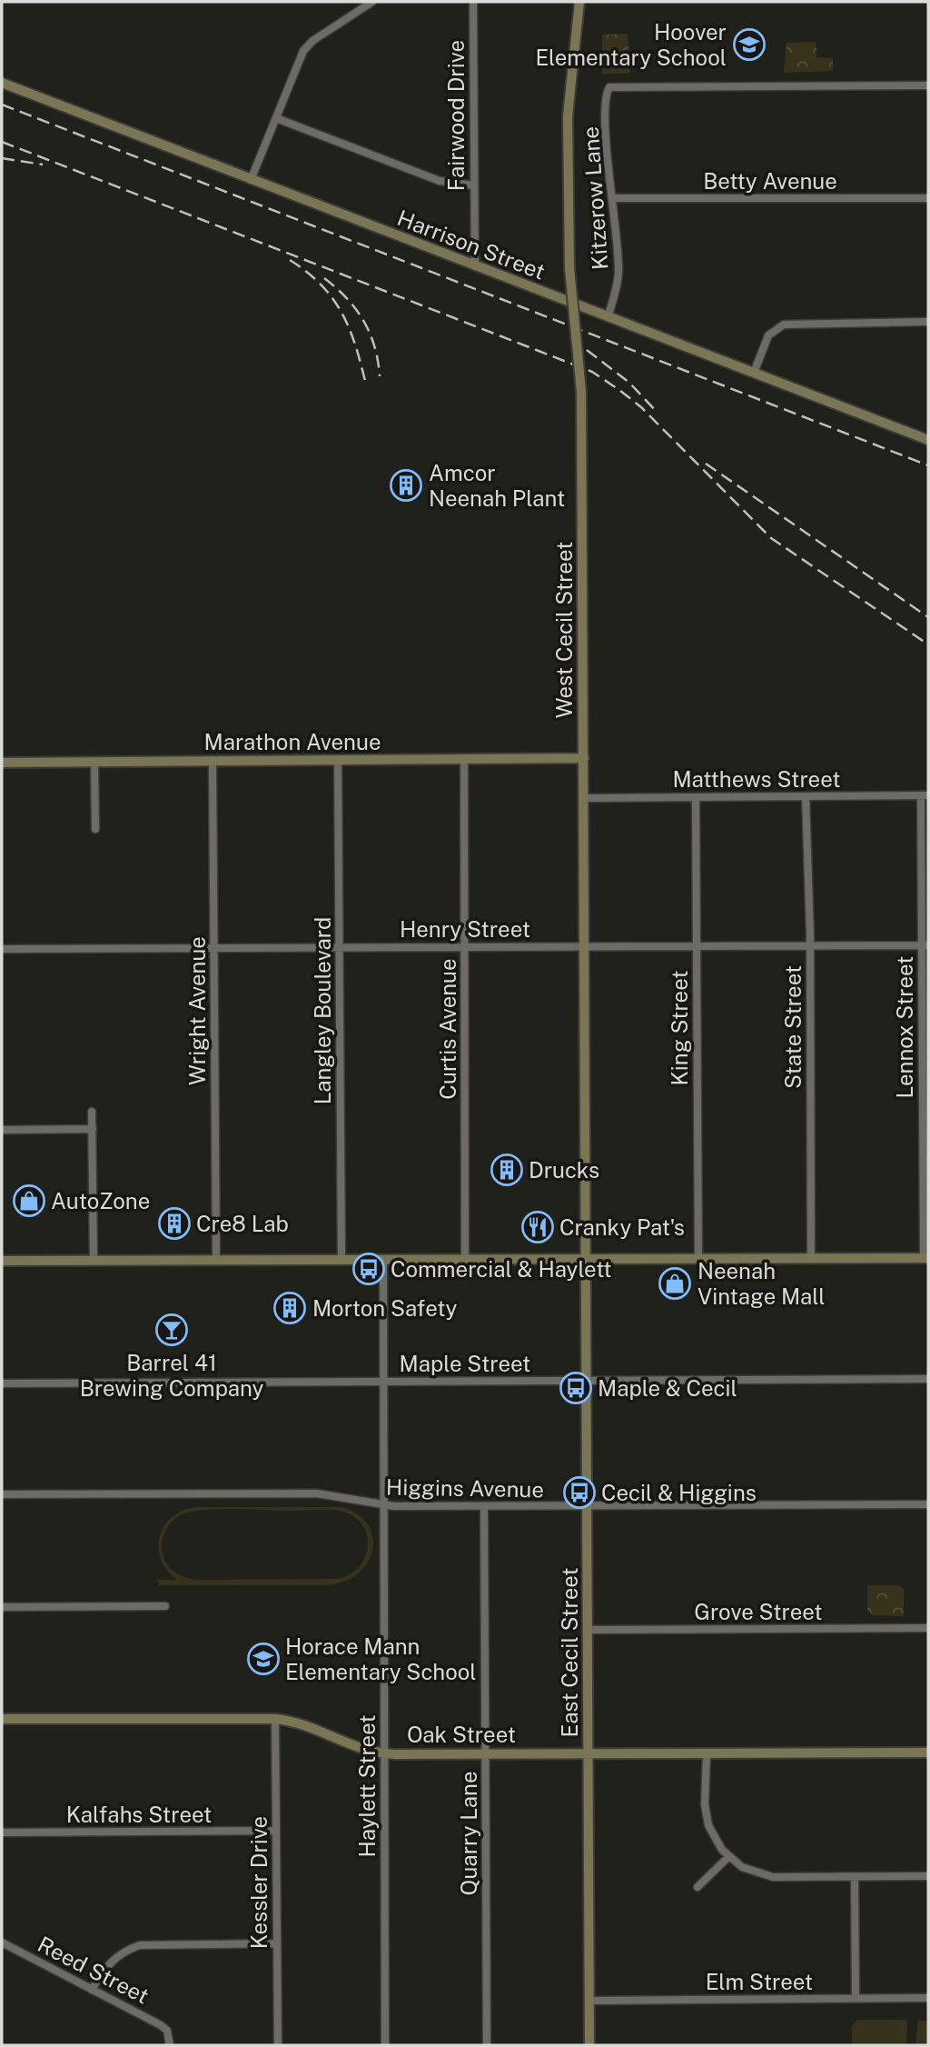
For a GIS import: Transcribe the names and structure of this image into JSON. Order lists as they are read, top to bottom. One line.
{"streets":{"main road":["Harrison Street","West Cecil Street","Marathon Avenue","East Cecil Street","Oak Street"],"street":["Fairwood Drive","Betty Avenue","Kitzerow Lane","Matthews Street","Henry Street","Wright Avenue","Langley Boulevard","State Street","Lennox Street","King Street","Curtis Avenue","Maple Street","Higgins Avenue","Grove Street","Haylett Street","Kalfahs Street","Quarry Lane","Kessler Drive","Reed Street","Elm Street"]},"crossings":[["Fairwood Drive","Harrison Street"],["Betty Avenue","Kitzerow Lane"],["Kitzerow Lane","Harrison Street"],["West Cecil Street","Marathon Avenue"],["West Cecil Street","Matthews Street"],["West Cecil Street","Henry Street"],["West Cecil Street","East Cecil Street"],["Marathon Avenue","Wright Avenue"],["Marathon Avenue","Langley Boulevard"],["Marathon Avenue","Curtis Avenue"],["Matthews Street","State Street"],["Matthews Street","Lennox Street"],["Matthews Street","King Street"],["Henry Street","Wright Avenue"],["Henry Street","Langley Boulevard"],["Henry Street","State Street"],["Henry Street","Lennox Street"],["Henry Street","King Street"],["Henry Street","Curtis Avenue"],["Maple Street","East Cecil Street"],["Maple Street","Haylett Street"],["Higgins Avenue","East Cecil Street"],["Higgins Avenue","Haylett Street"],["Higgins Avenue","Quarry Lane"],["Grove Street","East Cecil Street"],["East Cecil Street","Oak Street"],["East Cecil Street","Elm Street"],["Oak Street","Haylett Street"],["Oak Street","Quarry Lane"],["Oak Street","Kessler Drive"],["Kalfahs Street","Kessler Drive"]],"places":{"school or university":["Hoover Elementary School","Horace Mann Elementary School"],"building":["Amcor Neenah Plant","Drucks","Cre8 Lab","Morton Safety"],"shop":["AutoZone","Neenah Vintage Mall"],"restaurant":["Cranky Pat's"],"bus stop":["Commercial & Haylett","Maple & Cecil","Cecil & Higgins"],"bar":["Barrel 41 Brewing Company"]}}
